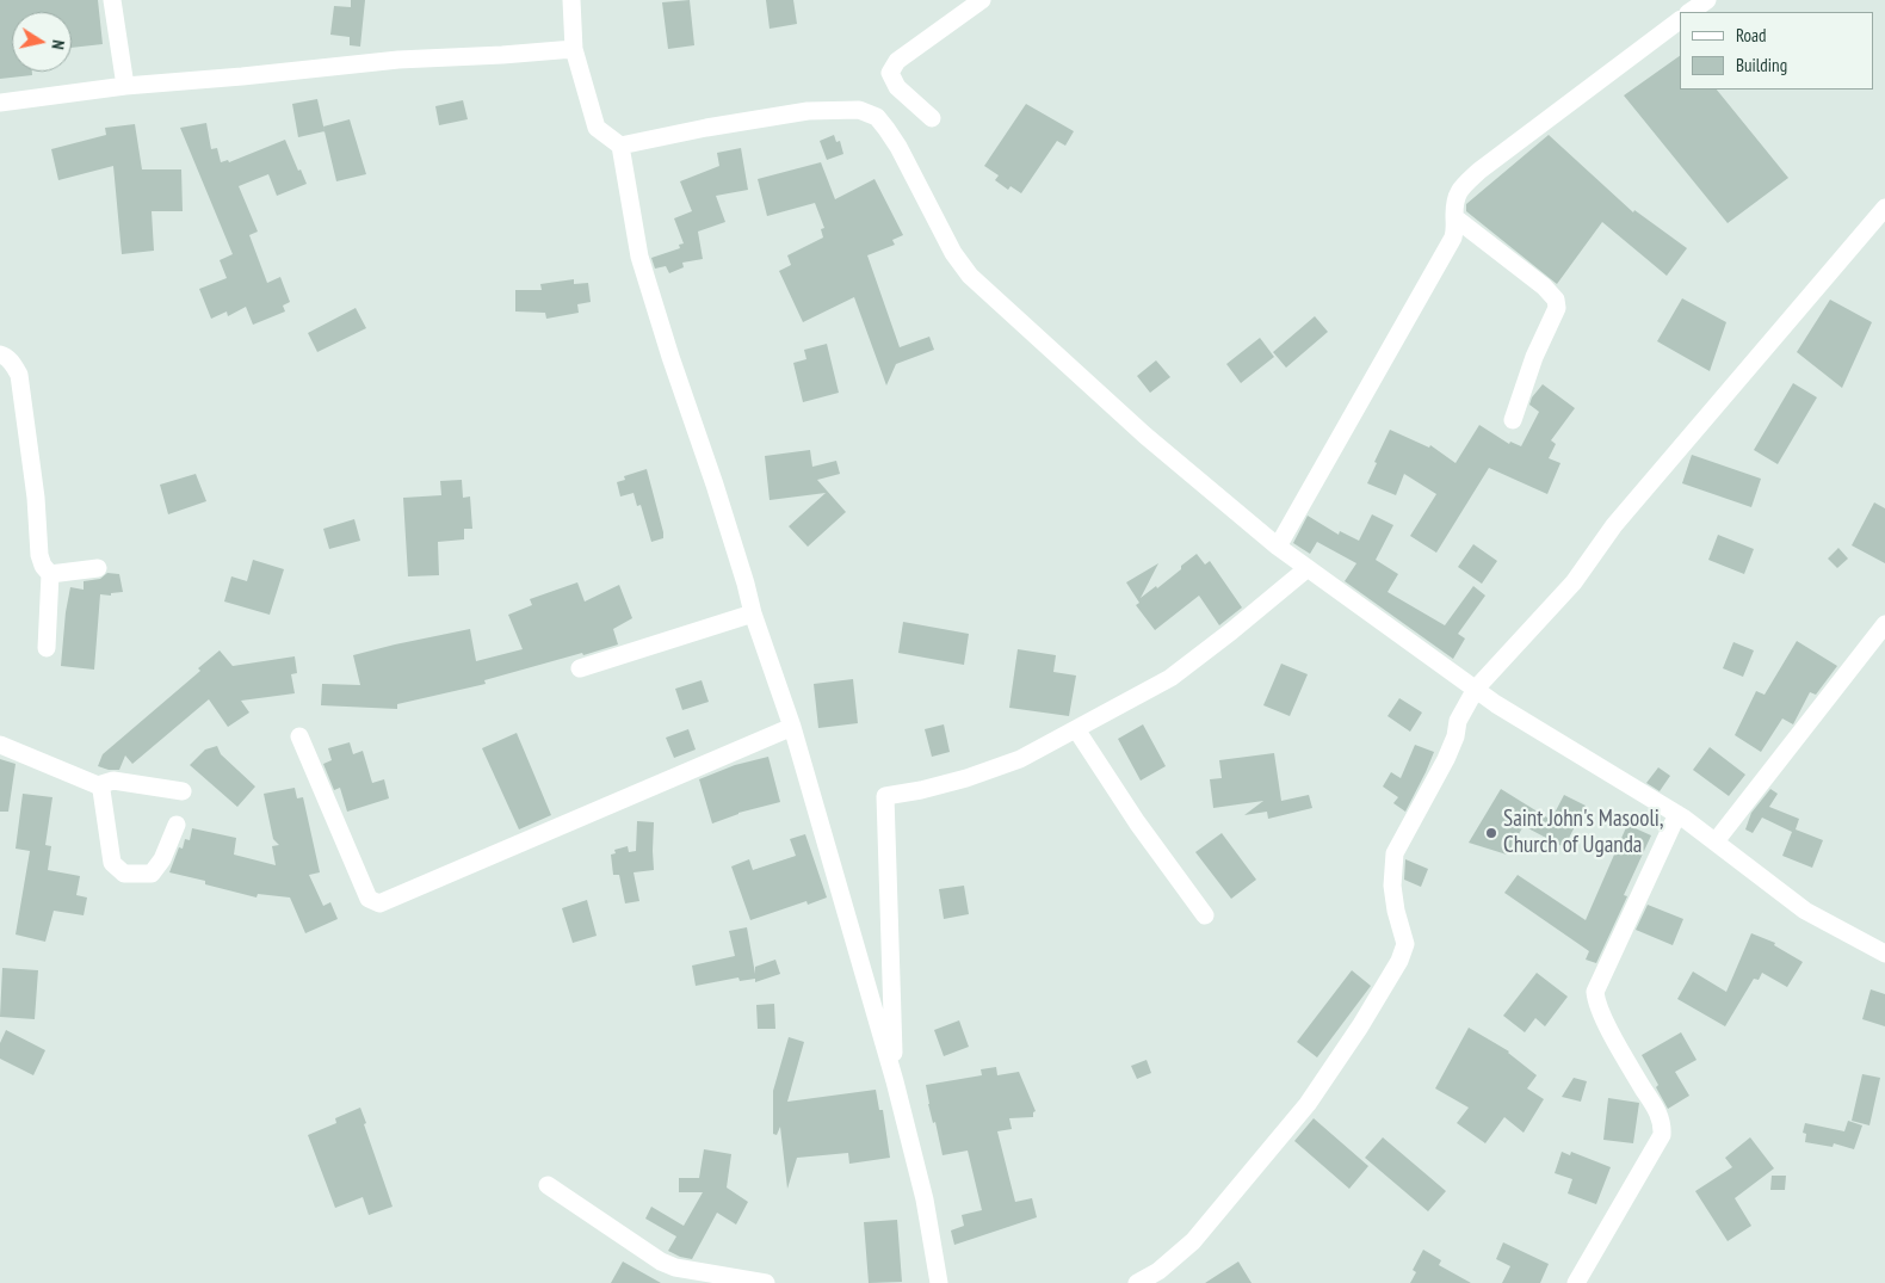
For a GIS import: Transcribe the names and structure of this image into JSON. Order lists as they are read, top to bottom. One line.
{"places":["Saint John's Masooli, Church of Uganda"],"legend":["Road","Building"],"north":"right"}
